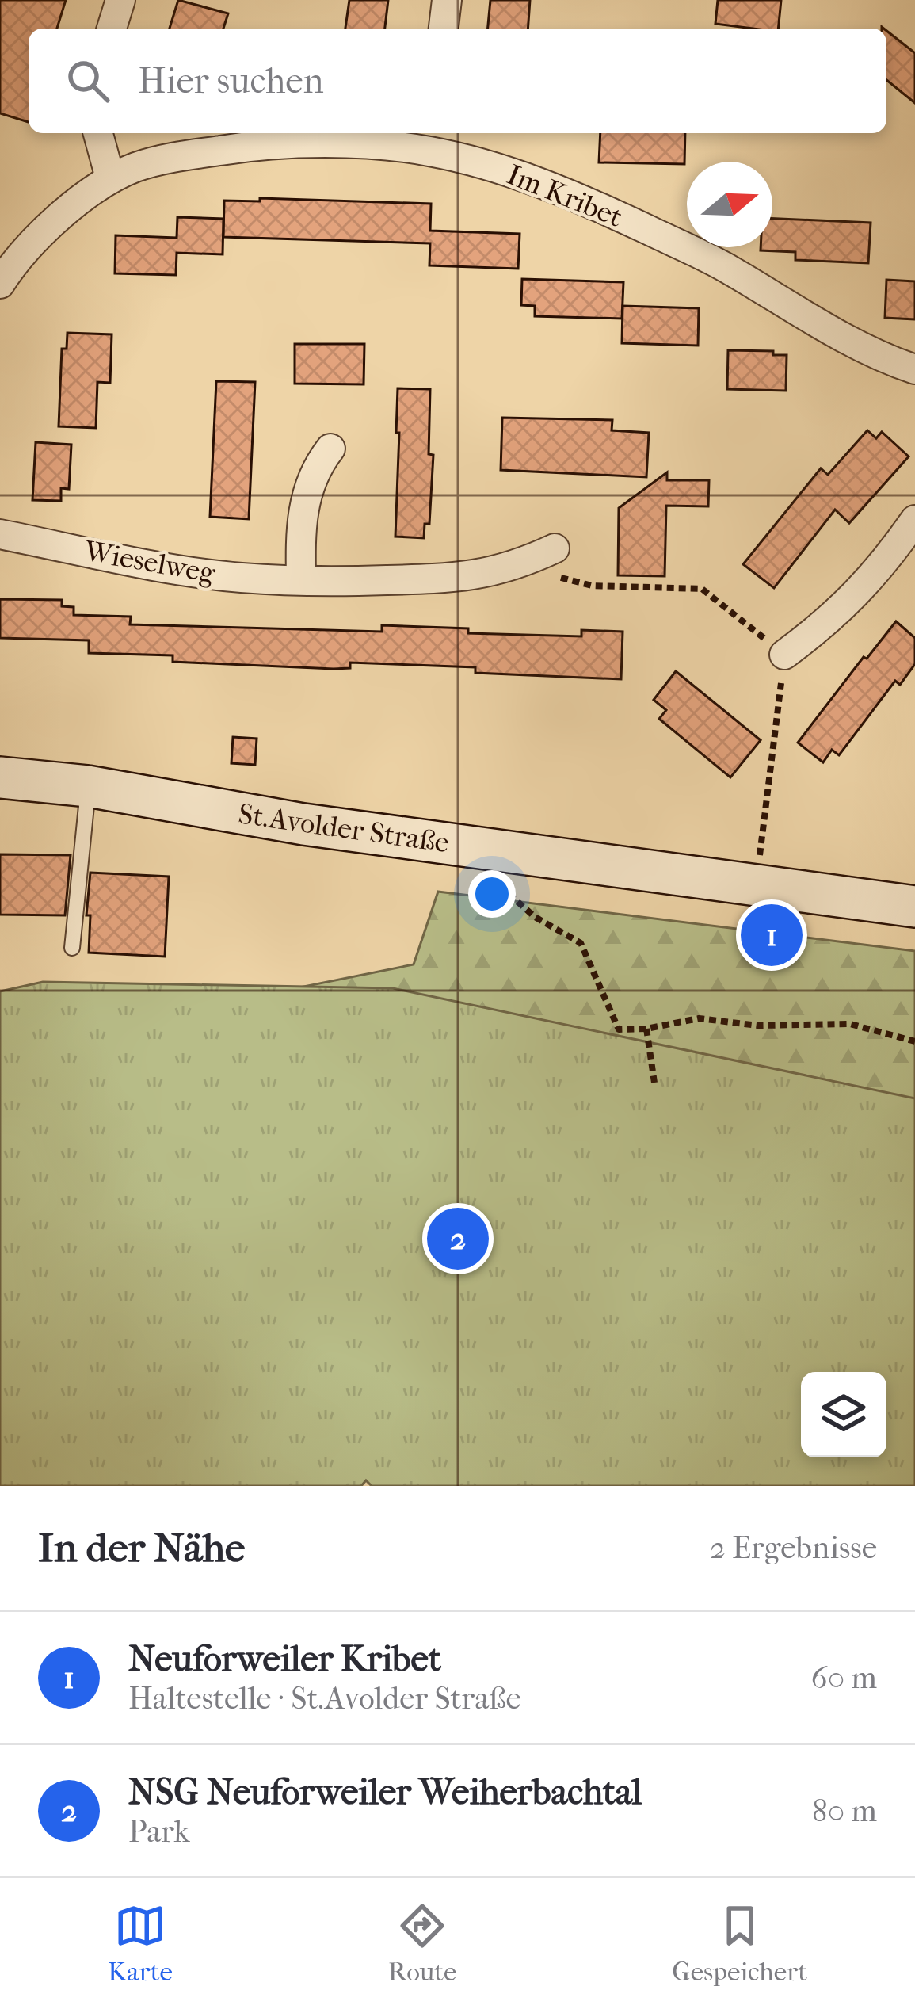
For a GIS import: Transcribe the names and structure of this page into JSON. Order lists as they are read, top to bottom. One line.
{"streets":{"main road":["St.Avolder Straße"],"street":["Im Kribet","Wieselweg"]},"north":"right","page":{"search":"Hier suchen","pins":["1","2"],"heading":["In der Nähe","2 Ergebnisse"],"list":[{"mark":"1","name":"Neuforweiler Kribet","note":"Haltestelle · St.Avolder Straße","value":"60 m"},{"mark":"2","name":"NSG Neuforweiler Weiherbachtal","note":"Park","value":"80 m"}],"nav":["Karte","Route","Gespeichert"]}}
